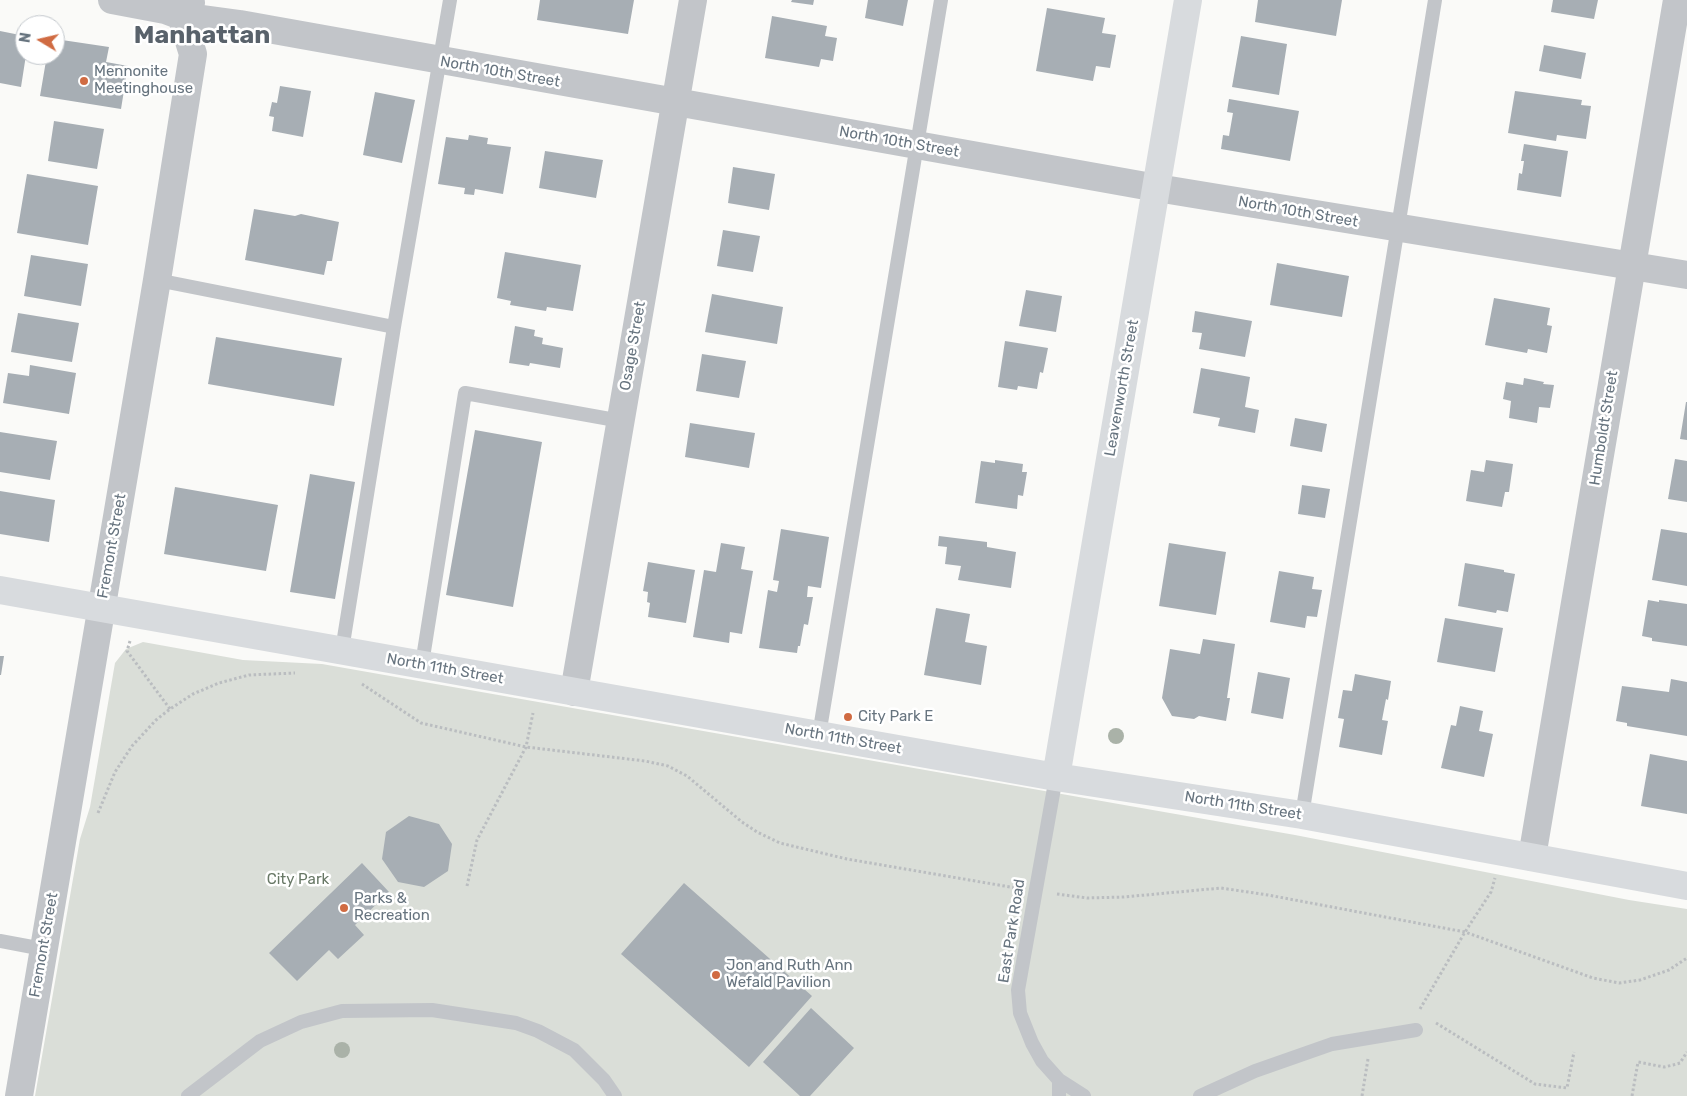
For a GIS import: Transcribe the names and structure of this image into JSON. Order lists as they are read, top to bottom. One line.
{"streets":{"street":["North 10th Street","Osage Street","Leavenworth Street","Humboldt Street","Fremont Street","North 11th Street"],"lane":["East Park Road"]},"crossings":[["North 10th Street","Osage Street"],["North 10th Street","Leavenworth Street"],["North 10th Street","Humboldt Street"],["North 10th Street","Fremont Street"],["Osage Street","North 11th Street"],["Leavenworth Street","North 11th Street"],["Leavenworth Street","East Park Road"],["Humboldt Street","North 11th Street"],["Fremont Street","North 11th Street"],["North 11th Street","East Park Road"]],"districts":["Manhattan"],"parks":["City Park"],"places":["Mennonite Meetinghouse","City Park E","Parks & Recreation","Jon and Ruth Ann Wefald Pavilion"],"north":"left"}
